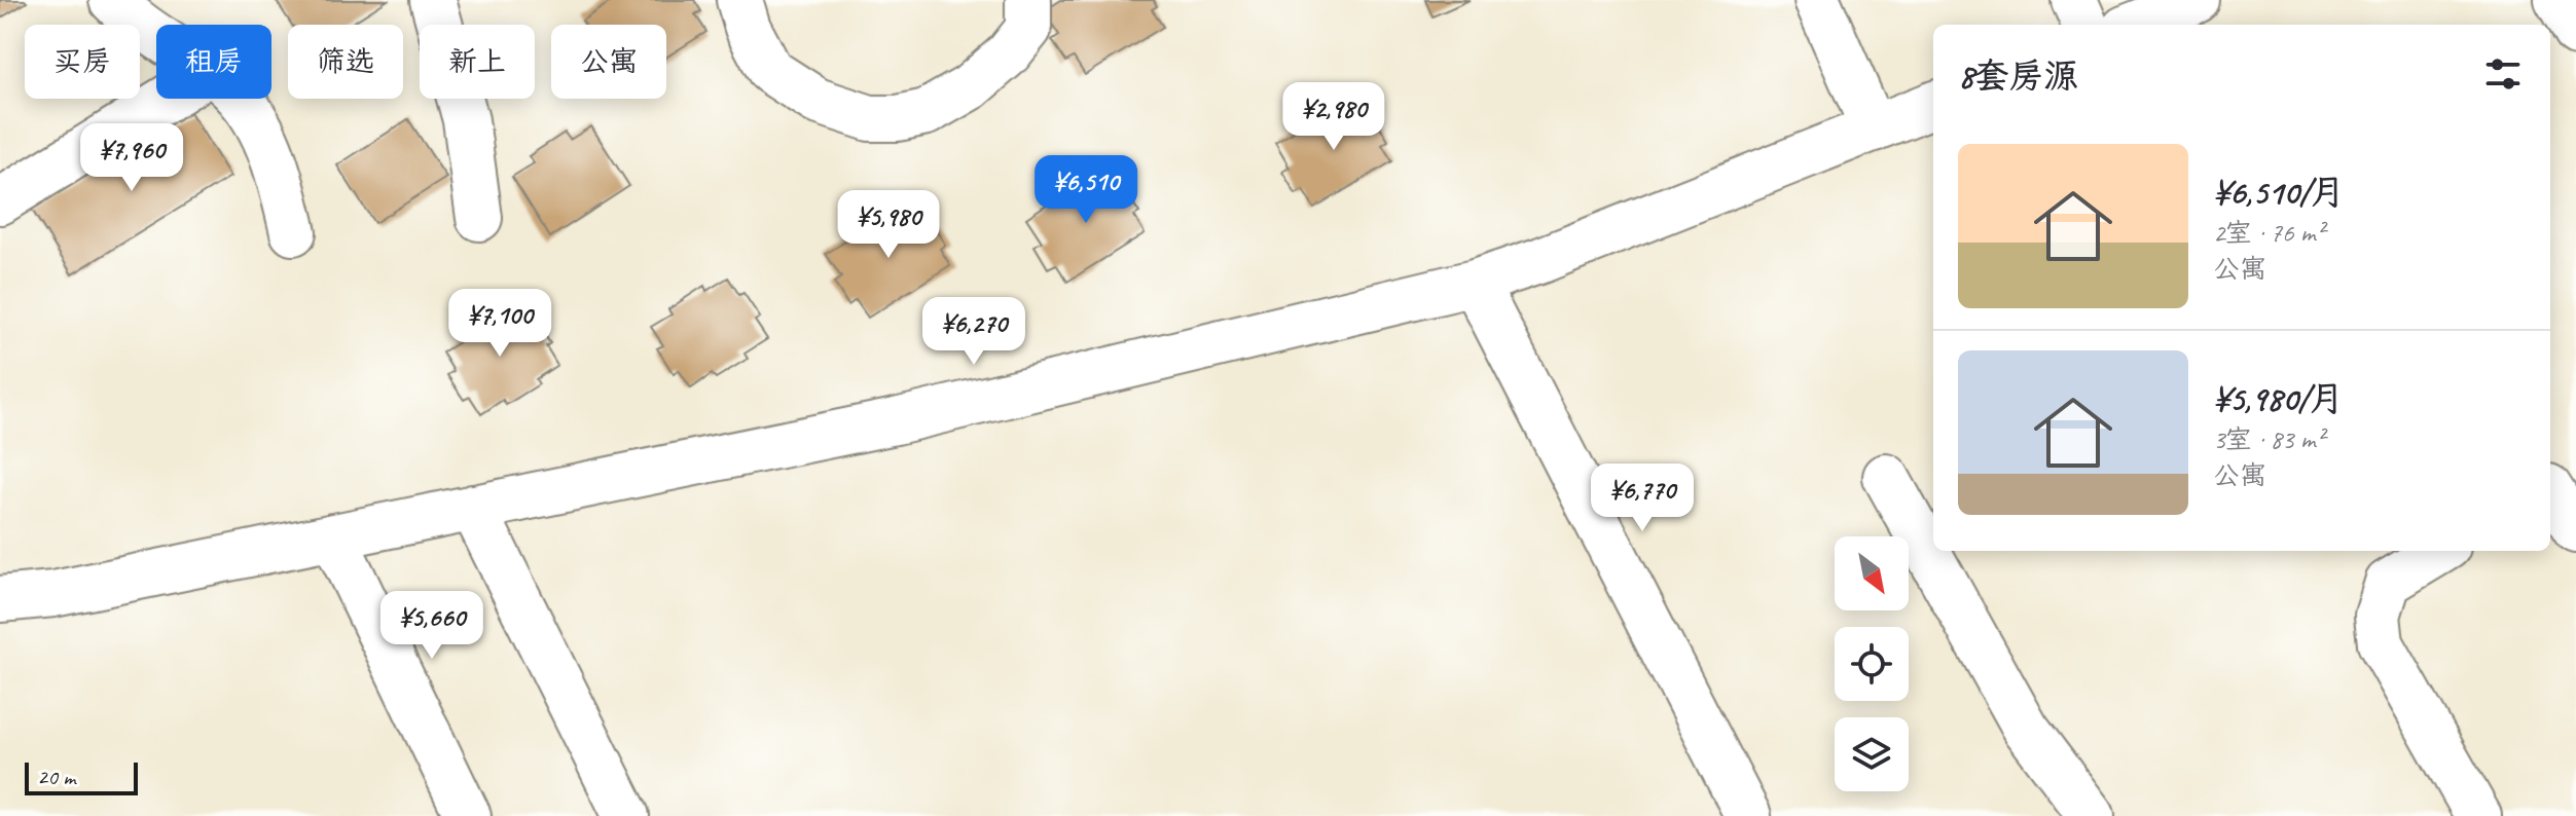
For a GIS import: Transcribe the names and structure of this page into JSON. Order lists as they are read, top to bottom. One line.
{"scale_bar":"20 m","north":"bottom right","page":{"chip":["买房","租房","筛选","新上","公寓"],"heading":"8套房源","price":["¥2,980","¥7,960","¥6,510","¥5,980","¥7,100","¥6,270","¥6,770","¥5,660"],"list":[{"name":"¥6,510/月","note":"2室 · 76 m² · 公寓"},{"name":"¥5,980/月","note":"3室 · 83 m² · 公寓"}],"scale":"20 m"}}
